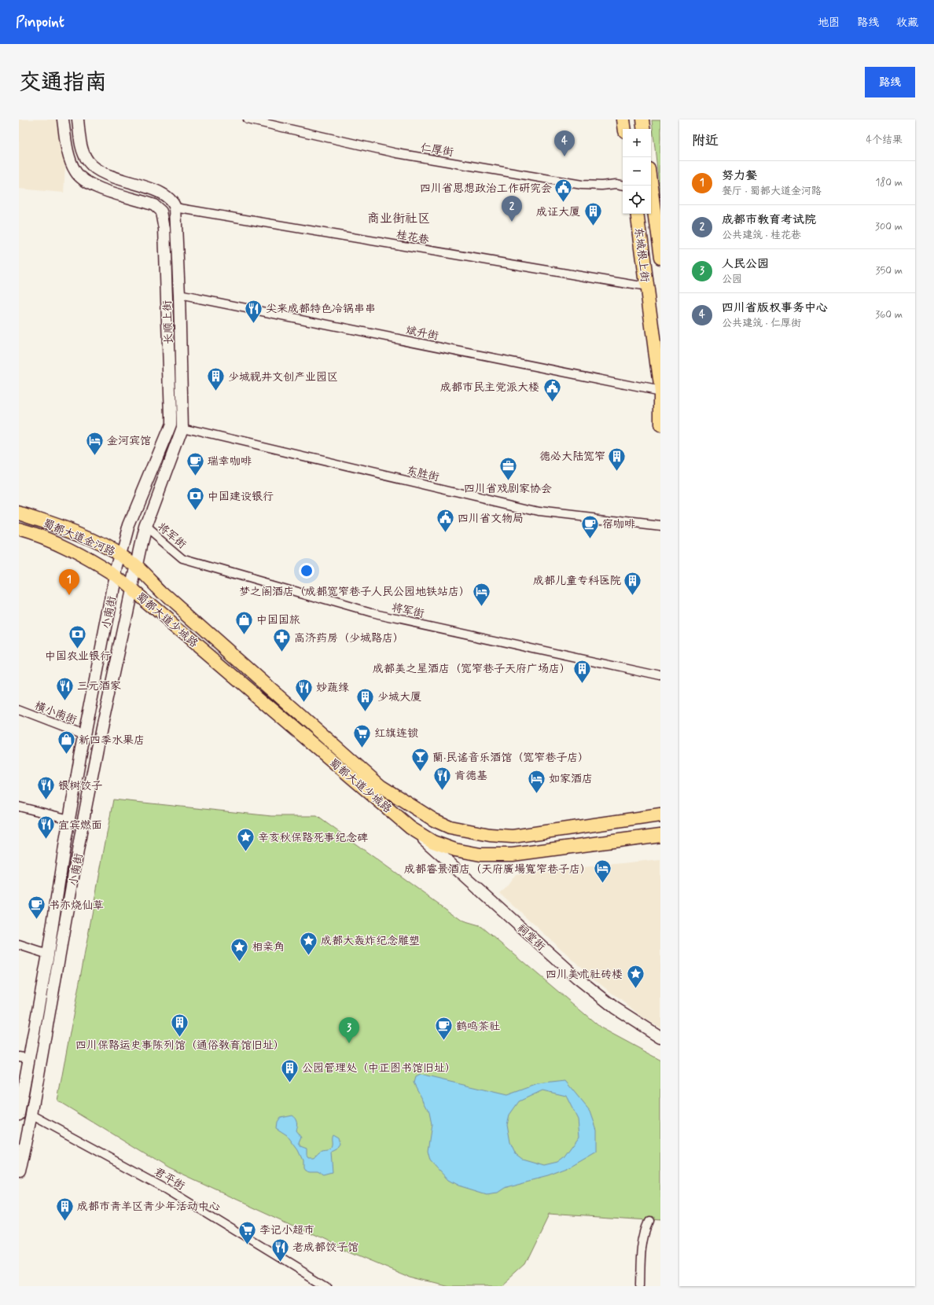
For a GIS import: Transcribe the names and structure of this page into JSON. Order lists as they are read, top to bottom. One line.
{"streets":{"main road":["东城根上街","长顺上街","蜀都大道金河路","小南街","蜀都大道少城路","祠堂街"],"street":["仁厚街","桂花巷","斌升街","东胜街","将军街","横小南街","君平街"]},"crossings":[["桂花巷","东城根上街"],["桂花巷","长顺上街"],["东城根上街","斌升街"],["长顺上街","斌升街"],["长顺上街","东胜街"],["长顺上街","将军街"],["长顺上街","蜀都大道金河路"],["长顺上街","小南街"],["长顺上街","蜀都大道少城路"],["蜀都大道金河路","小南街"],["蜀都大道金河路","蜀都大道少城路"],["小南街","蜀都大道少城路"],["小南街","横小南街"],["小南街","君平街"],["蜀都大道少城路","祠堂街"]],"districts":["商业街社区"],"places":{"public building":["四川省思想政治工作研究会","成都市民主党派大楼","四川省文物局"],"building":["成证大厦","少城视井文创产业园区","德必大陆宽窄","成都儿童专科医院","成都美之星酒店（宽窄巷子天府广场店）","少城大厦","四川保路运史事陈列馆（通俗教育馆旧址）","公园管理处（中正图书馆旧址）","成都市青羊区青少年活动中心"],"restaurant":["尖来成都特色冷锅串串","三元酒家","妙蔬缘","肯德基","银树饺子","宜宾燃面","老成都饺子馆"],"hotel":["金河宾馆","梦之阁酒店（成都宽窄巷子人民公园地铁站店）","如家酒店","成都睿景酒店（天府廣場寬窄巷子店）"],"cafe":["瑞幸咖啡","宿咖啡","书亦烧仙草","鹤鸣茶社"],"office":["四川省戏剧家协会"],"bank":["中国建设银行","中国农业银行"],"shop":["中国国旅","新四季水果店"],"pharmacy":["高济药房（少城路店）"],"supermarket":["红旗连锁","李记小超市"],"bar":["蘭·民谣音乐酒馆（宽窄巷子店）"],"place":["辛亥秋保路死事纪念碑","成都大轰炸纪念雕塑","相亲角","四川美术社砖楼"]},"page":{"header":"Pinpoint","nav":["地图","路线","收藏"],"title":"交通指南","buttons":"路线","heading":["附近","4个结果"],"map_buttons":["+","−"],"pins":["4","2","1","3"],"list":[{"mark":"1","name":"努力餐","note":"餐厅 · 蜀都大道金河路","value":"180 m"},{"mark":"2","name":"成都市教育考试院","note":"公共建筑 · 桂花巷","value":"300 m"},{"mark":"3","name":"人民公园","note":"公园","value":"350 m"},{"mark":"4","name":"四川省版权事务中心","note":"公共建筑 · 仁厚街","value":"360 m"}]}}
